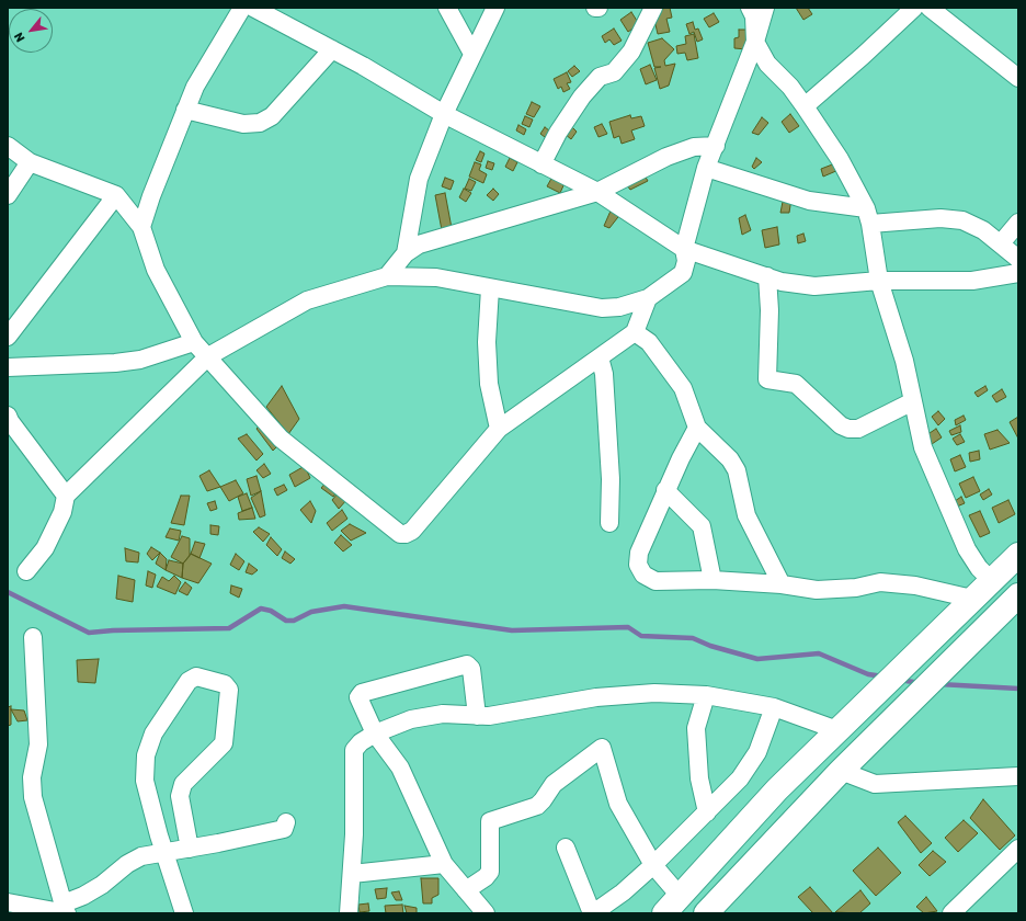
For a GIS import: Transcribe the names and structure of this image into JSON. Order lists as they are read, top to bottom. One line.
{"north":"bottom left"}
